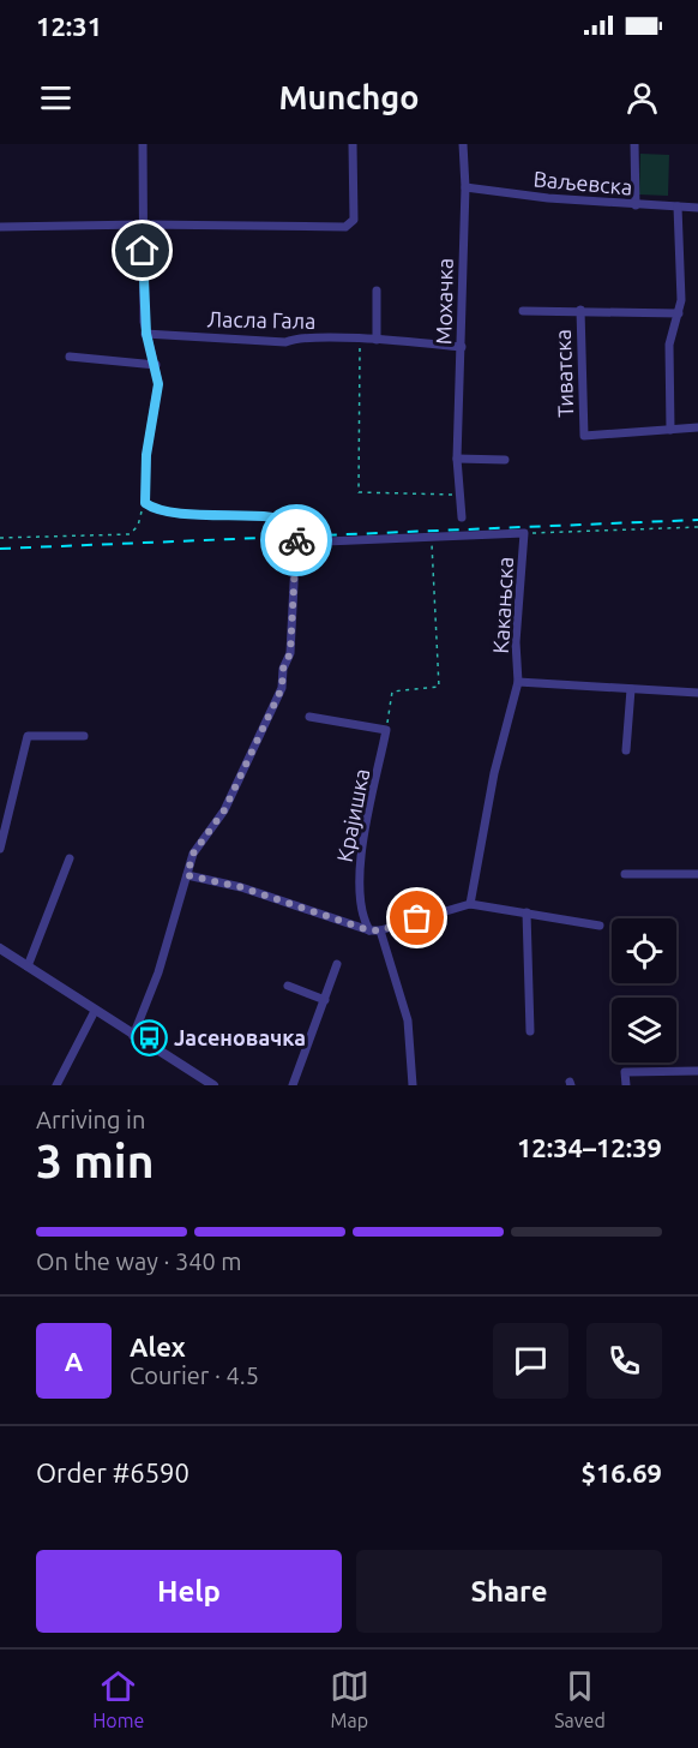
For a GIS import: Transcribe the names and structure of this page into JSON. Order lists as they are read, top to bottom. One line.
{"streets":{"street":["Ваљевска","Мохачка","Ласла Гала","Тиватска","Какањска","Крајишка"]},"crossings":[["Ваљевска","Мохачка"],["Мохачка","Ласла Гала"]],"places":{"bus stop":["Јасеновачка"]},"page":{"status":"12:31","header":"Munchgo","heading":["3 min","Arriving in","12:34–12:39"],"panel":["Alex","Courier · 4.5","Order #6590","$16.69"],"bar":"On the way · 340 m","round":"A","buttons":["Help","Share"],"tabs":["Home","Map","Saved"]}}
